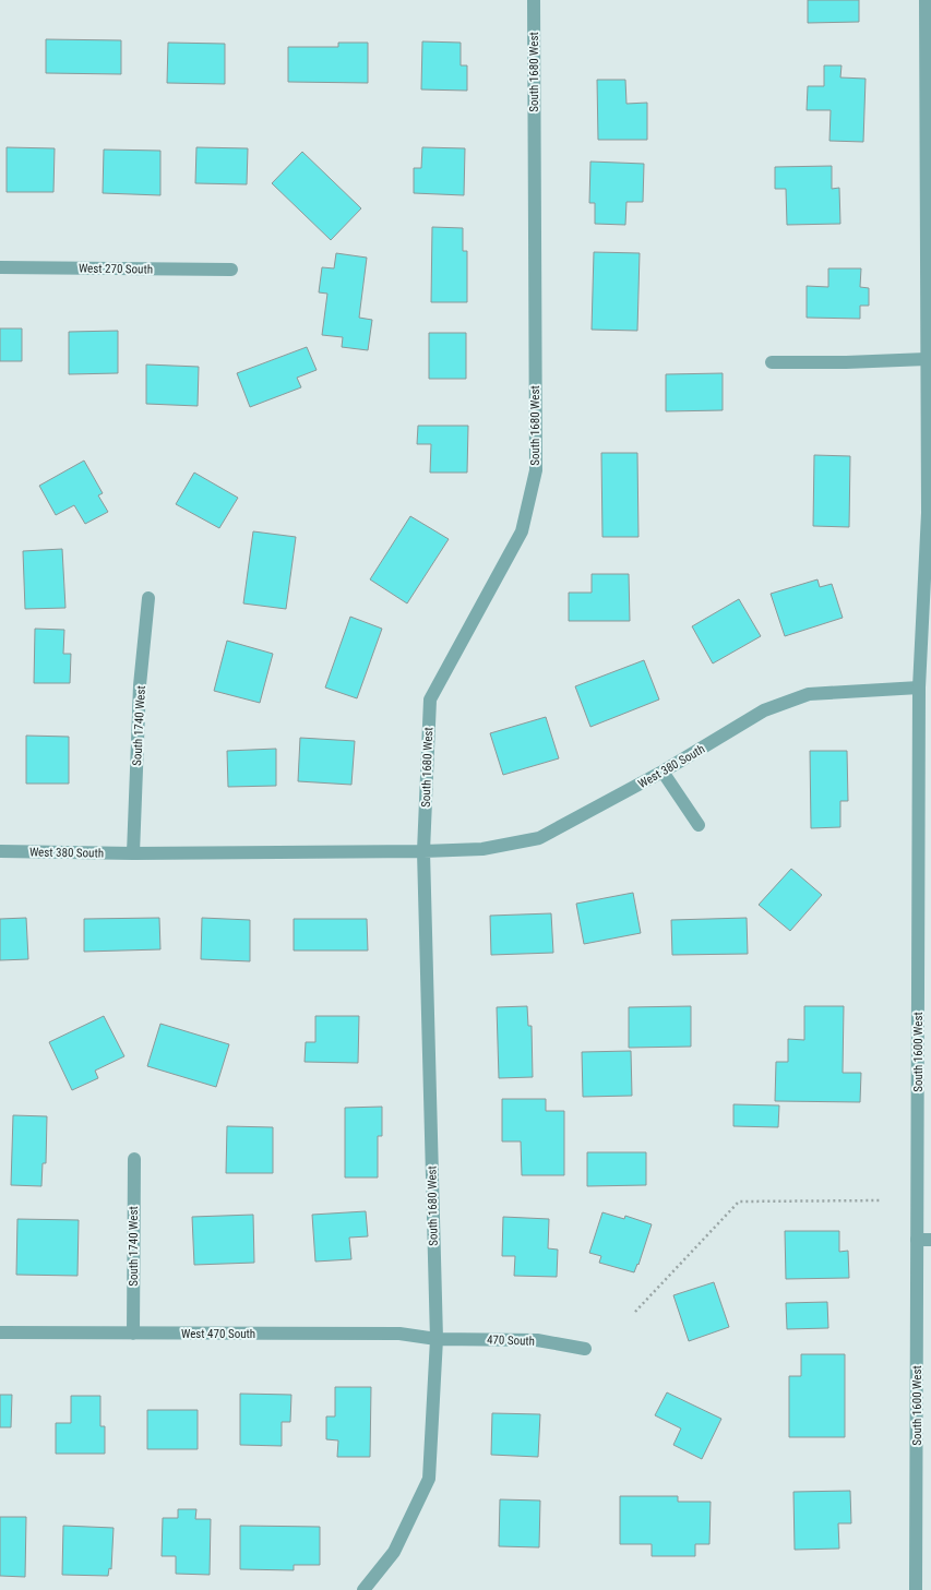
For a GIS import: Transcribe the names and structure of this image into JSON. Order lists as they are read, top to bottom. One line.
{"streets":{"street":["South 1680 West","West 270 South","South 1740 West","West 380 South","South 1600 West","West 470 South","470 South"]},"crossings":[["South 1680 West","West 380 South"],["South 1680 West","West 470 South"],["South 1680 West","470 South"],["South 1740 West","West 380 South"],["South 1740 West","West 470 South"],["West 380 South","South 1600 West"],["West 470 South","470 South"]]}
